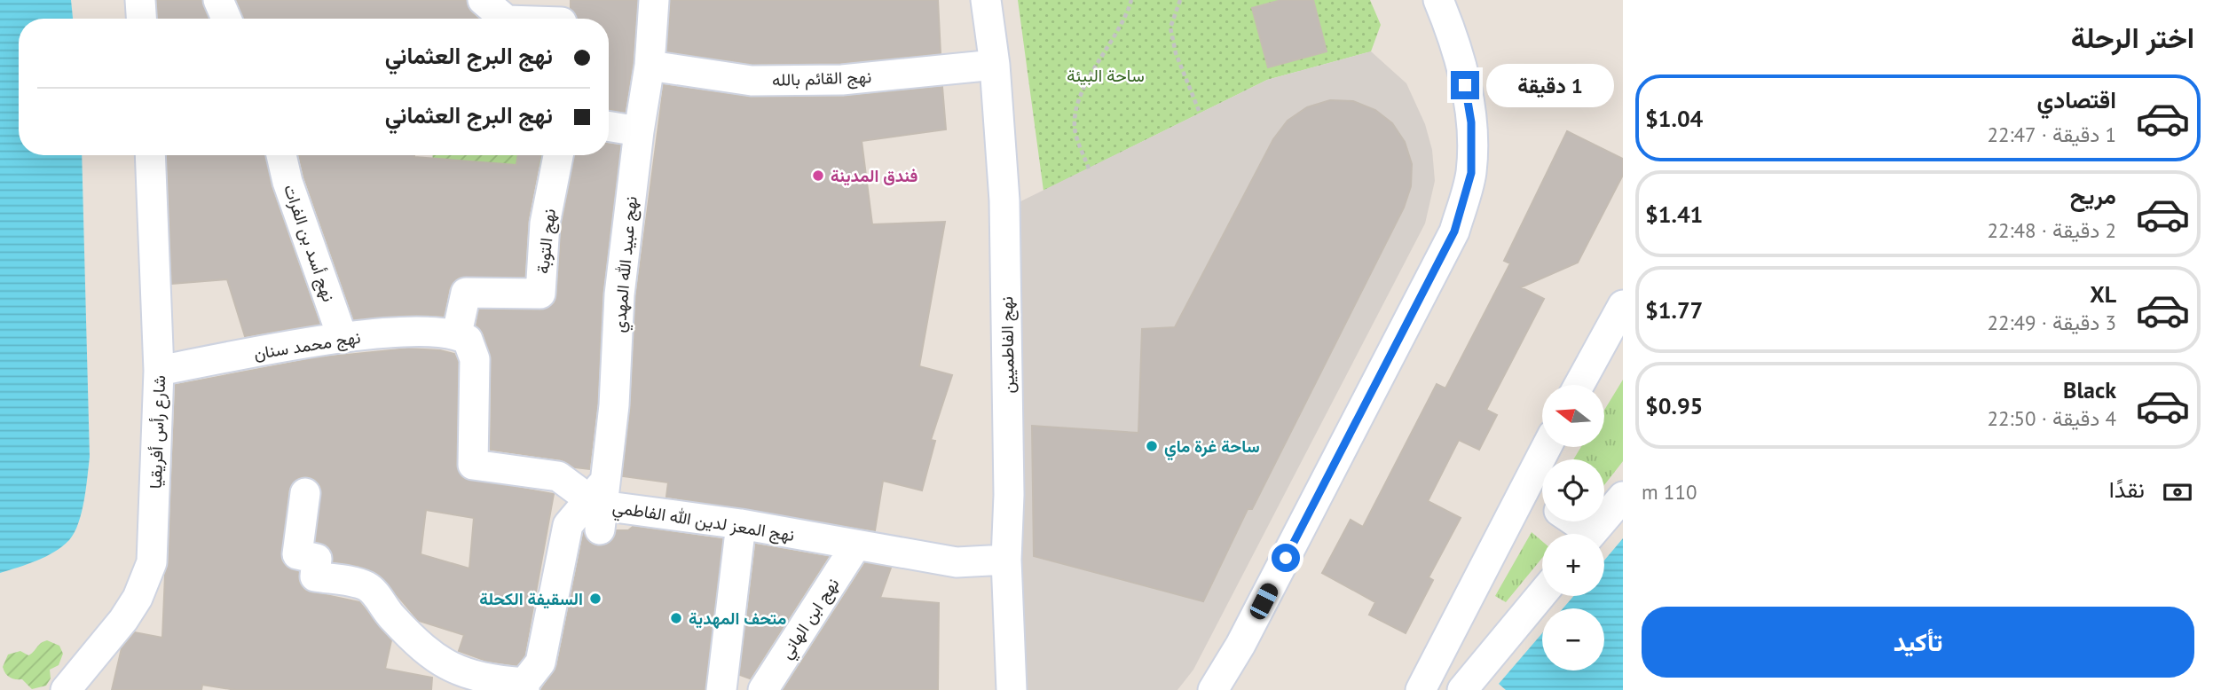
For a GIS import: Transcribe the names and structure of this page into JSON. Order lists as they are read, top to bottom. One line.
{"streets":{"street":["نهج القائم بالله","نهج التوبة","نهج أسد بن الفرات","نهج عبيد الله المهدي","نهج محمد سنان","نهج الفاطميين","شارع رأس أفريقيا","نهج المعز لدين الله الفاطمي","نهج ابن الهاني"]},"crossings":[["نهج القائم بالله","نهج عبيد الله المهدي"],["نهج القائم بالله","نهج الفاطميين"],["نهج التوبة","نهج محمد سنان"],["نهج التوبة","نهج المعز لدين الله الفاطمي"],["نهج أسد بن الفرات","نهج محمد سنان"],["نهج عبيد الله المهدي","نهج المعز لدين الله الفاطمي"],["نهج محمد سنان","شارع رأس أفريقيا"],["نهج محمد سنان","نهج المعز لدين الله الفاطمي"],["نهج الفاطميين","نهج المعز لدين الله الفاطمي"],["نهج المعز لدين الله الفاطمي","نهج ابن الهاني"]],"parks":["ساحة البيئة"],"places":["فندق المدينة","ساحة غرة ماي","السقيفة الكحلة","متحف المهدية"],"north":"left","page":{"heading":"اختر الرحلة","banner":["نهج البرج العثماني","نهج البرج العثماني"],"bubble":"1 دقيقة","list":[{"name":"اقتصادي","note":"1 دقيقة · 22:47","value":"$1.04"},{"name":"مريح","note":"2 دقيقة · 22:48","value":"$1.41"},{"name":"XL","note":"3 دقيقة · 22:49","value":"$1.77"},{"name":"Black","note":"4 دقيقة · 22:50","value":"$0.95"}],"map_buttons":["+","−"],"pay":["نقدًا","110 m"],"buttons":"تأكيد"}}
